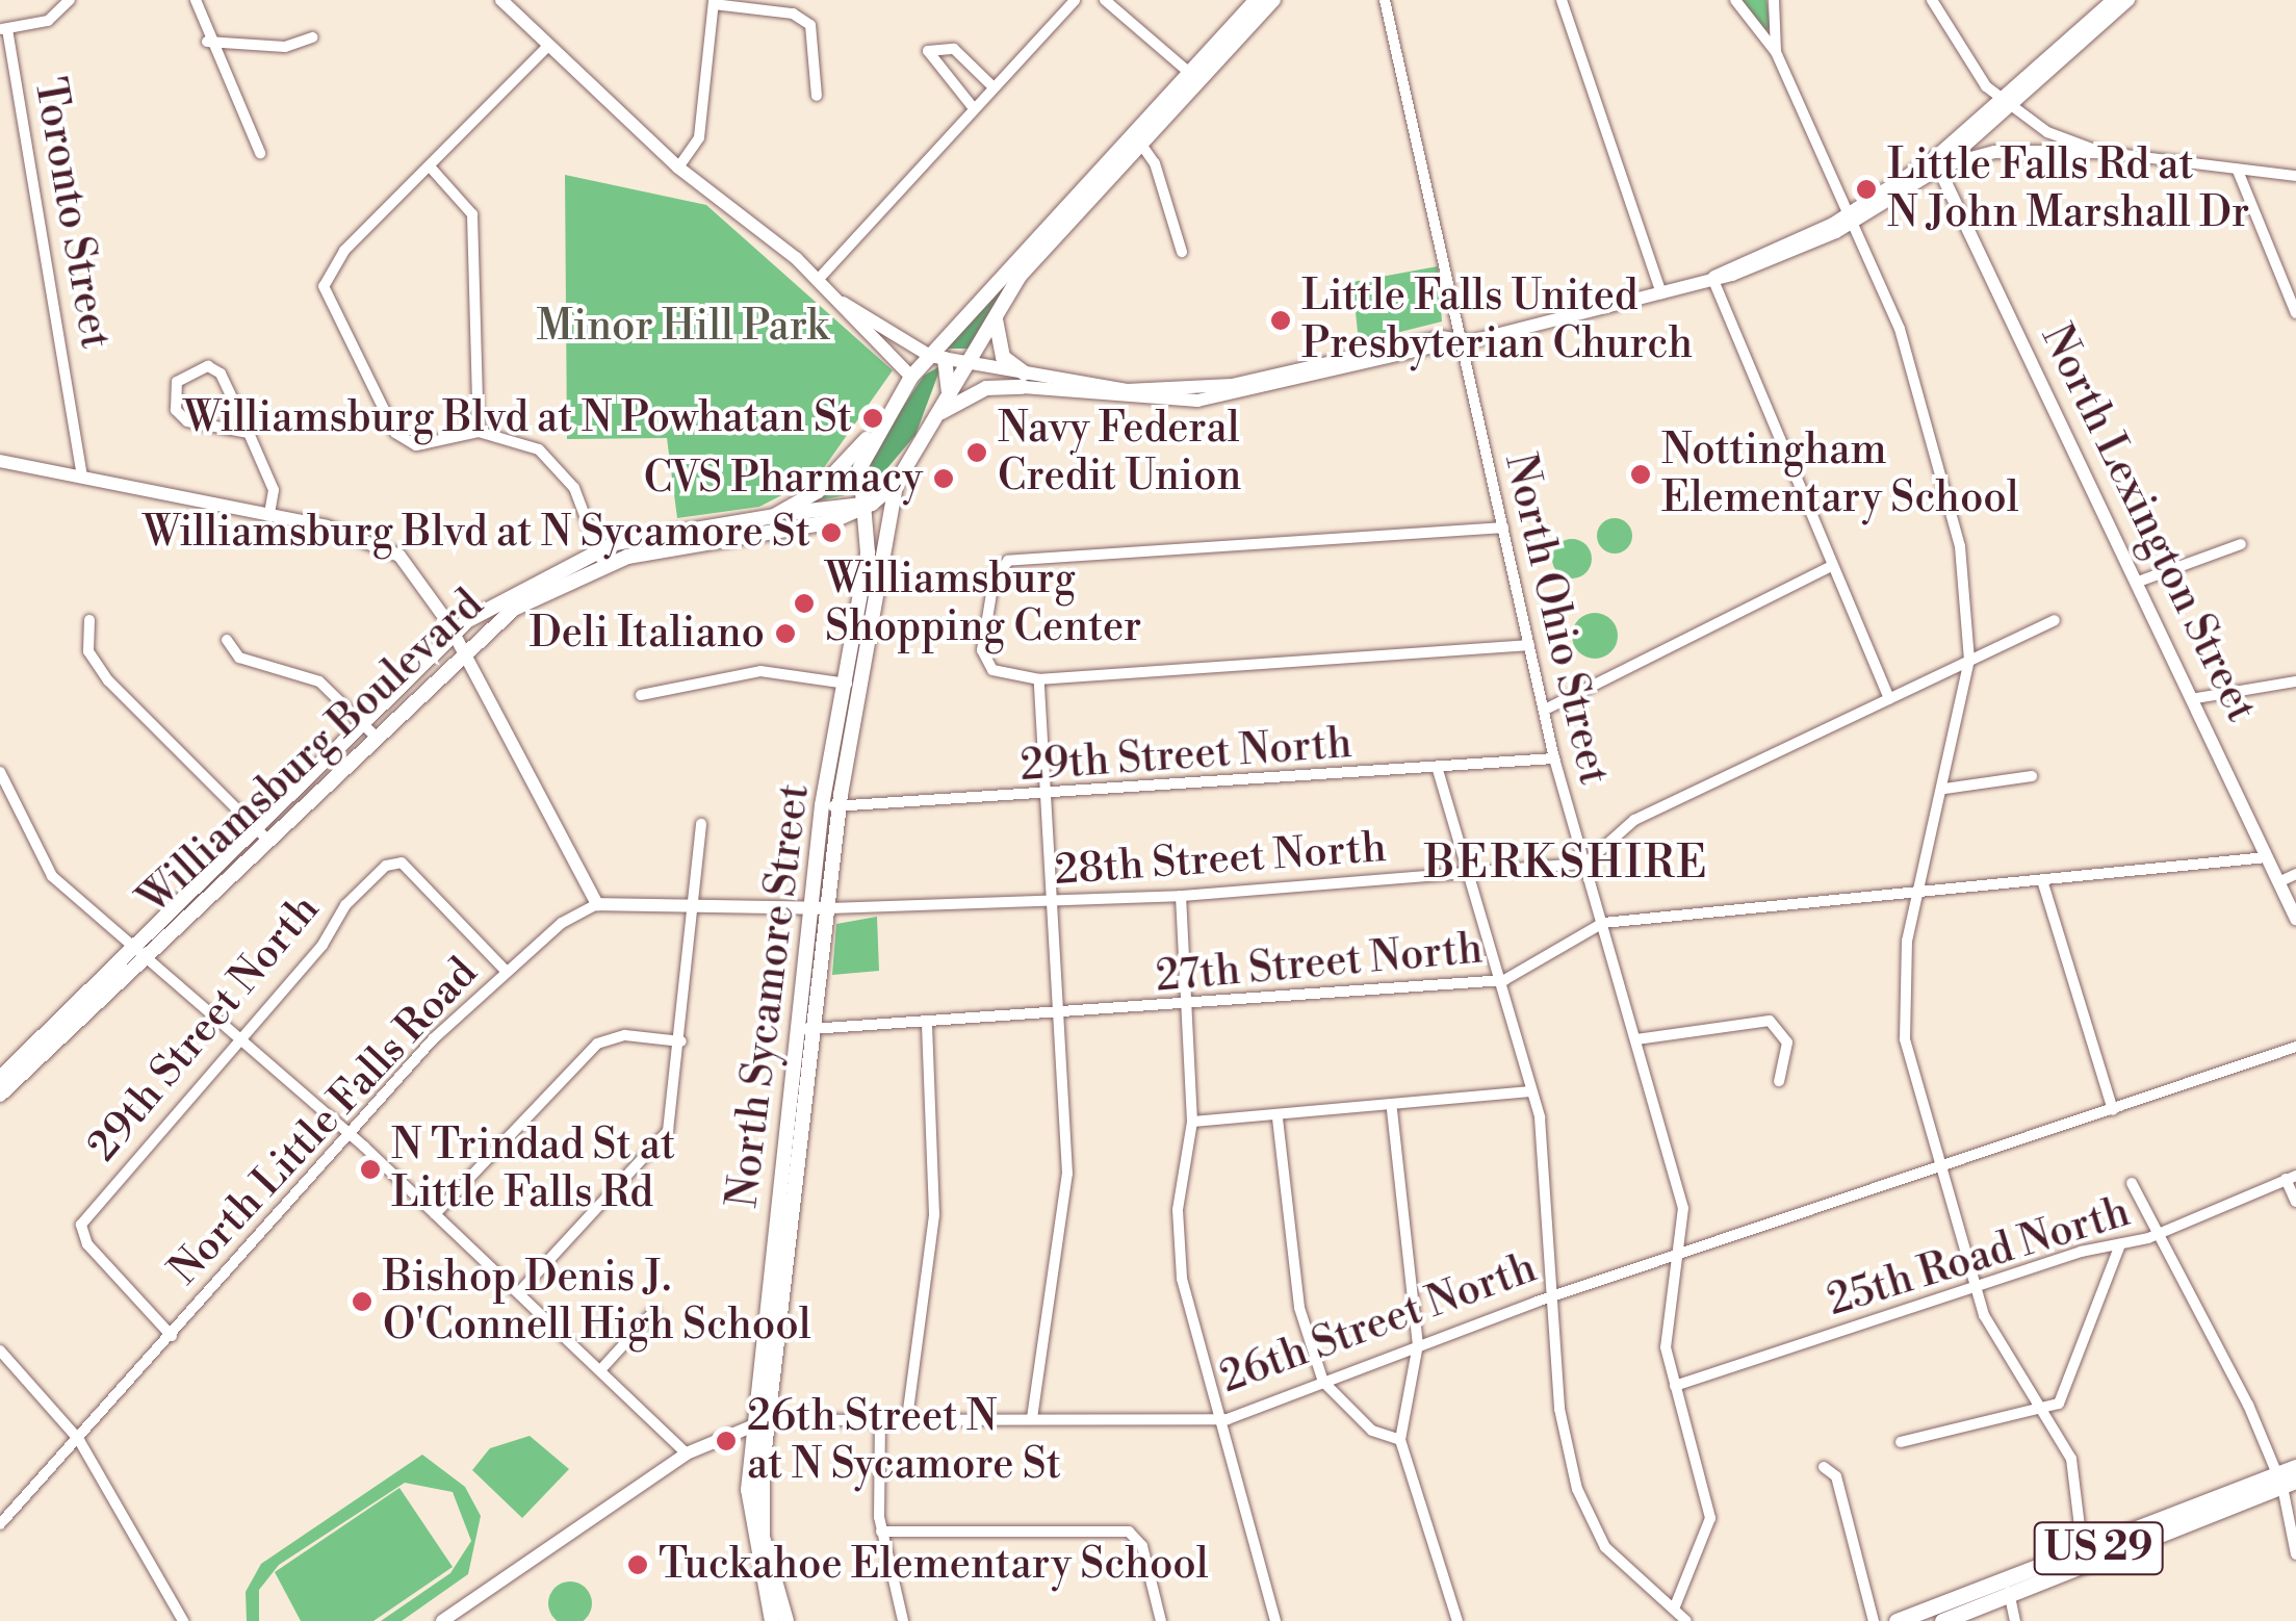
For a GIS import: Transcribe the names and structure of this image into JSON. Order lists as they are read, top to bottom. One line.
{"streets":{"main road":["Williamsburg Boulevard","North Sycamore Street","US 29"],"street":["Toronto Street","North Lexington Street","North Ohio Street","29th Street North","28th Street North","27th Street North","North Little Falls Road","25th Road North","26th Street North"]},"crossings":[["North Lexington Street","27th Street North"],["North Ohio Street","29th Street North"],["North Ohio Street","28th Street North"],["North Ohio Street","27th Street North"],["North Ohio Street","25th Road North"],["North Ohio Street","26th Street North"],["Williamsburg Boulevard","North Sycamore Street"],["29th Street North","North Sycamore Street"],["29th Street North","North Little Falls Road"],["28th Street North","North Sycamore Street"],["27th Street North","North Sycamore Street"],["North Sycamore Street","26th Street North"]],"districts":["BERKSHIRE"],"parks":["Minor Hill Park"],"places":["Little Falls Rd at N John Marshall Dr","Little Falls United Presbyterian Church","Williamsburg Blvd at N Powhatan St","Navy Federal Credit Union","Nottingham Elementary School","CVS Pharmacy","Williamsburg Blvd at N Sycamore St","Williamsburg Shopping Center","Deli Italiano","N Trindad St at Little Falls Rd","Bishop Denis J. O'Connell High School","26th Street N at N Sycamore St","Tuckahoe Elementary School"]}
